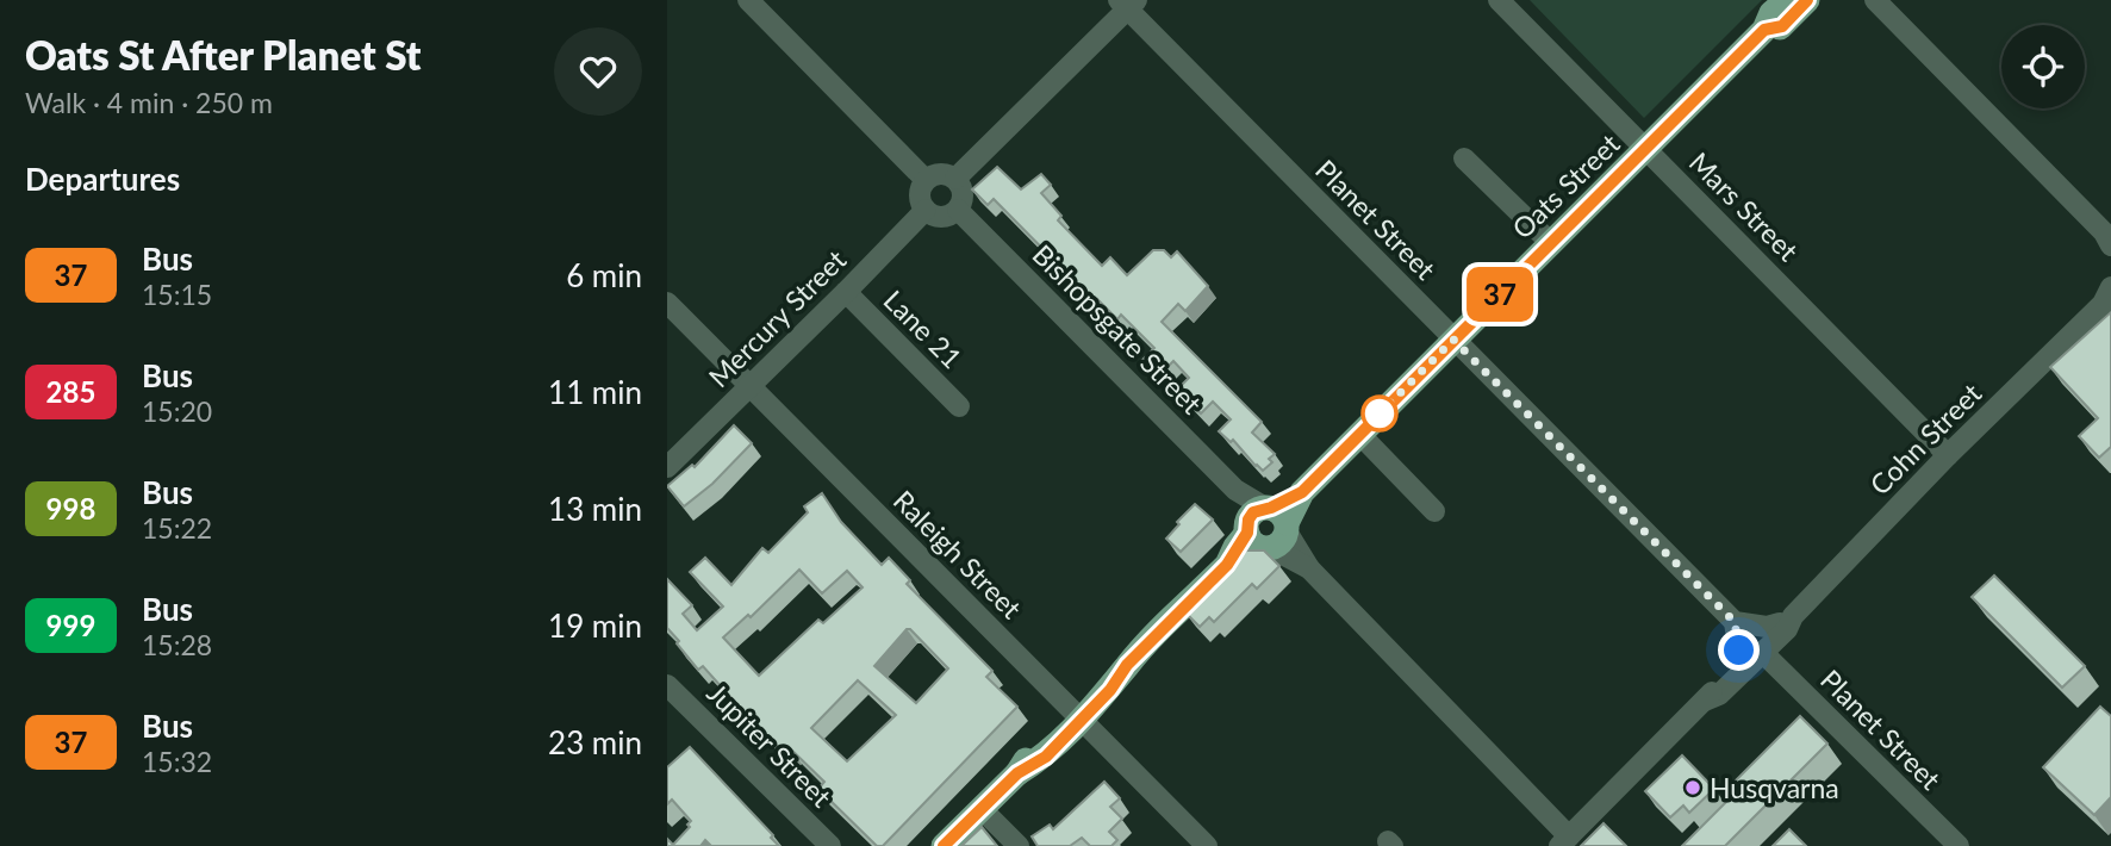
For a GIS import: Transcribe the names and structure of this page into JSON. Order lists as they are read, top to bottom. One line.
{"streets":{"main road":["Oats Street"],"street":["Mars Street","Planet Street","Mercury Street","Lane 21","Bishopsgate Street","Cohn Street","Raleigh Street","Jupiter Street"]},"crossings":[["Oats Street","Mars Street"],["Oats Street","Planet Street"],["Oats Street","Bishopsgate Street"],["Mars Street","Cohn Street"],["Planet Street","Cohn Street"],["Mercury Street","Lane 21"],["Mercury Street","Bishopsgate Street"],["Mercury Street","Raleigh Street"],["Bishopsgate Street","Cohn Street"]],"places":["Husqvarna"],"lines":["bus line 37"],"page":{"heading":[["Oats St After Planet St","Walk · 4 min · 250 m"],"Departures"],"on_map":"37","list":[{"mark":"37","name":"Bus","note":"15:15","value":"6 min"},{"mark":"285","name":"Bus","note":"15:20","value":"11 min"},{"mark":"998","name":"Bus","note":"15:22","value":"13 min"},{"mark":"999","name":"Bus","note":"15:28","value":"19 min"},{"mark":"37","name":"Bus","note":"15:32","value":"23 min"}]}}
